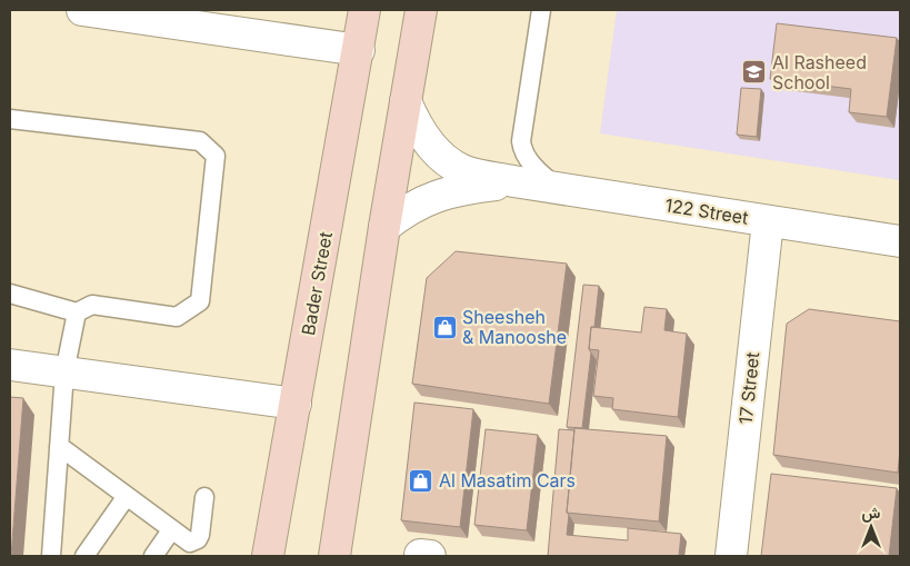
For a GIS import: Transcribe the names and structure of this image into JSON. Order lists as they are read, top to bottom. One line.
{"streets":{"main road":["Bader Street"],"street":["122 Street","17 Street"]},"crossings":[["122 Street","17 Street"]],"places":{"school or university":["Al Rasheed School"],"shop":["Sheesheh & Manooshe","Al Masatim Cars"]},"north":"top"}
